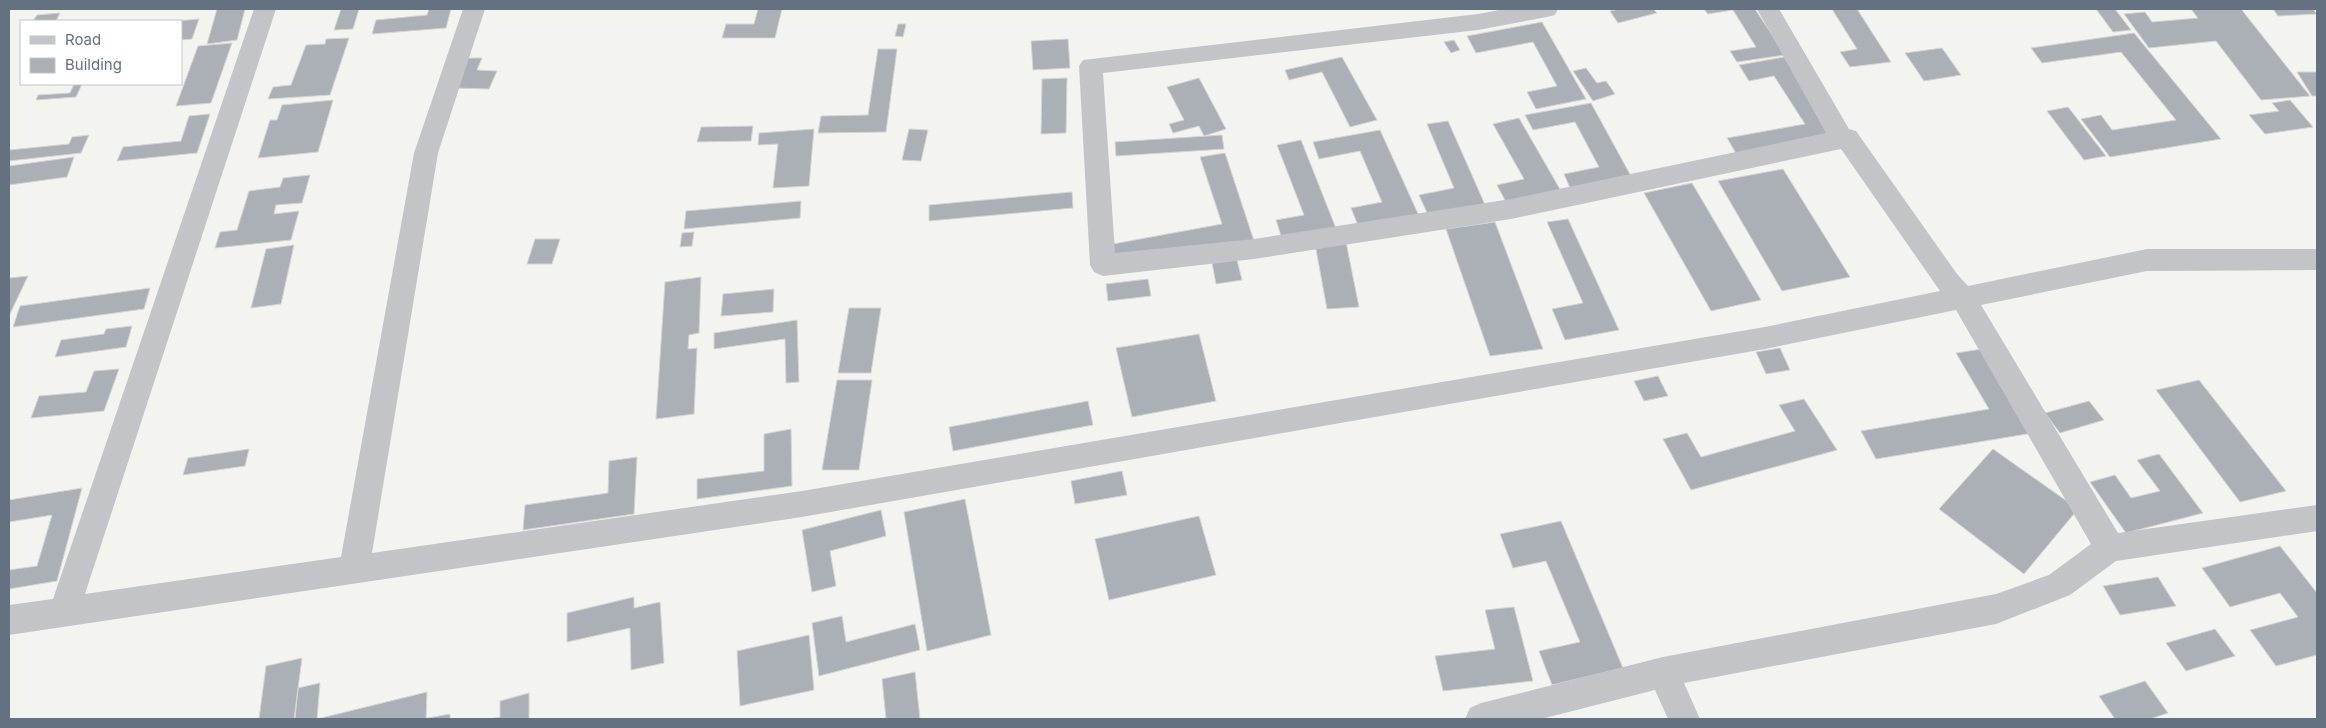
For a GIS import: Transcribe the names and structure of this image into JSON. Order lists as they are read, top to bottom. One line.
{"legend":["Road","Building"]}
